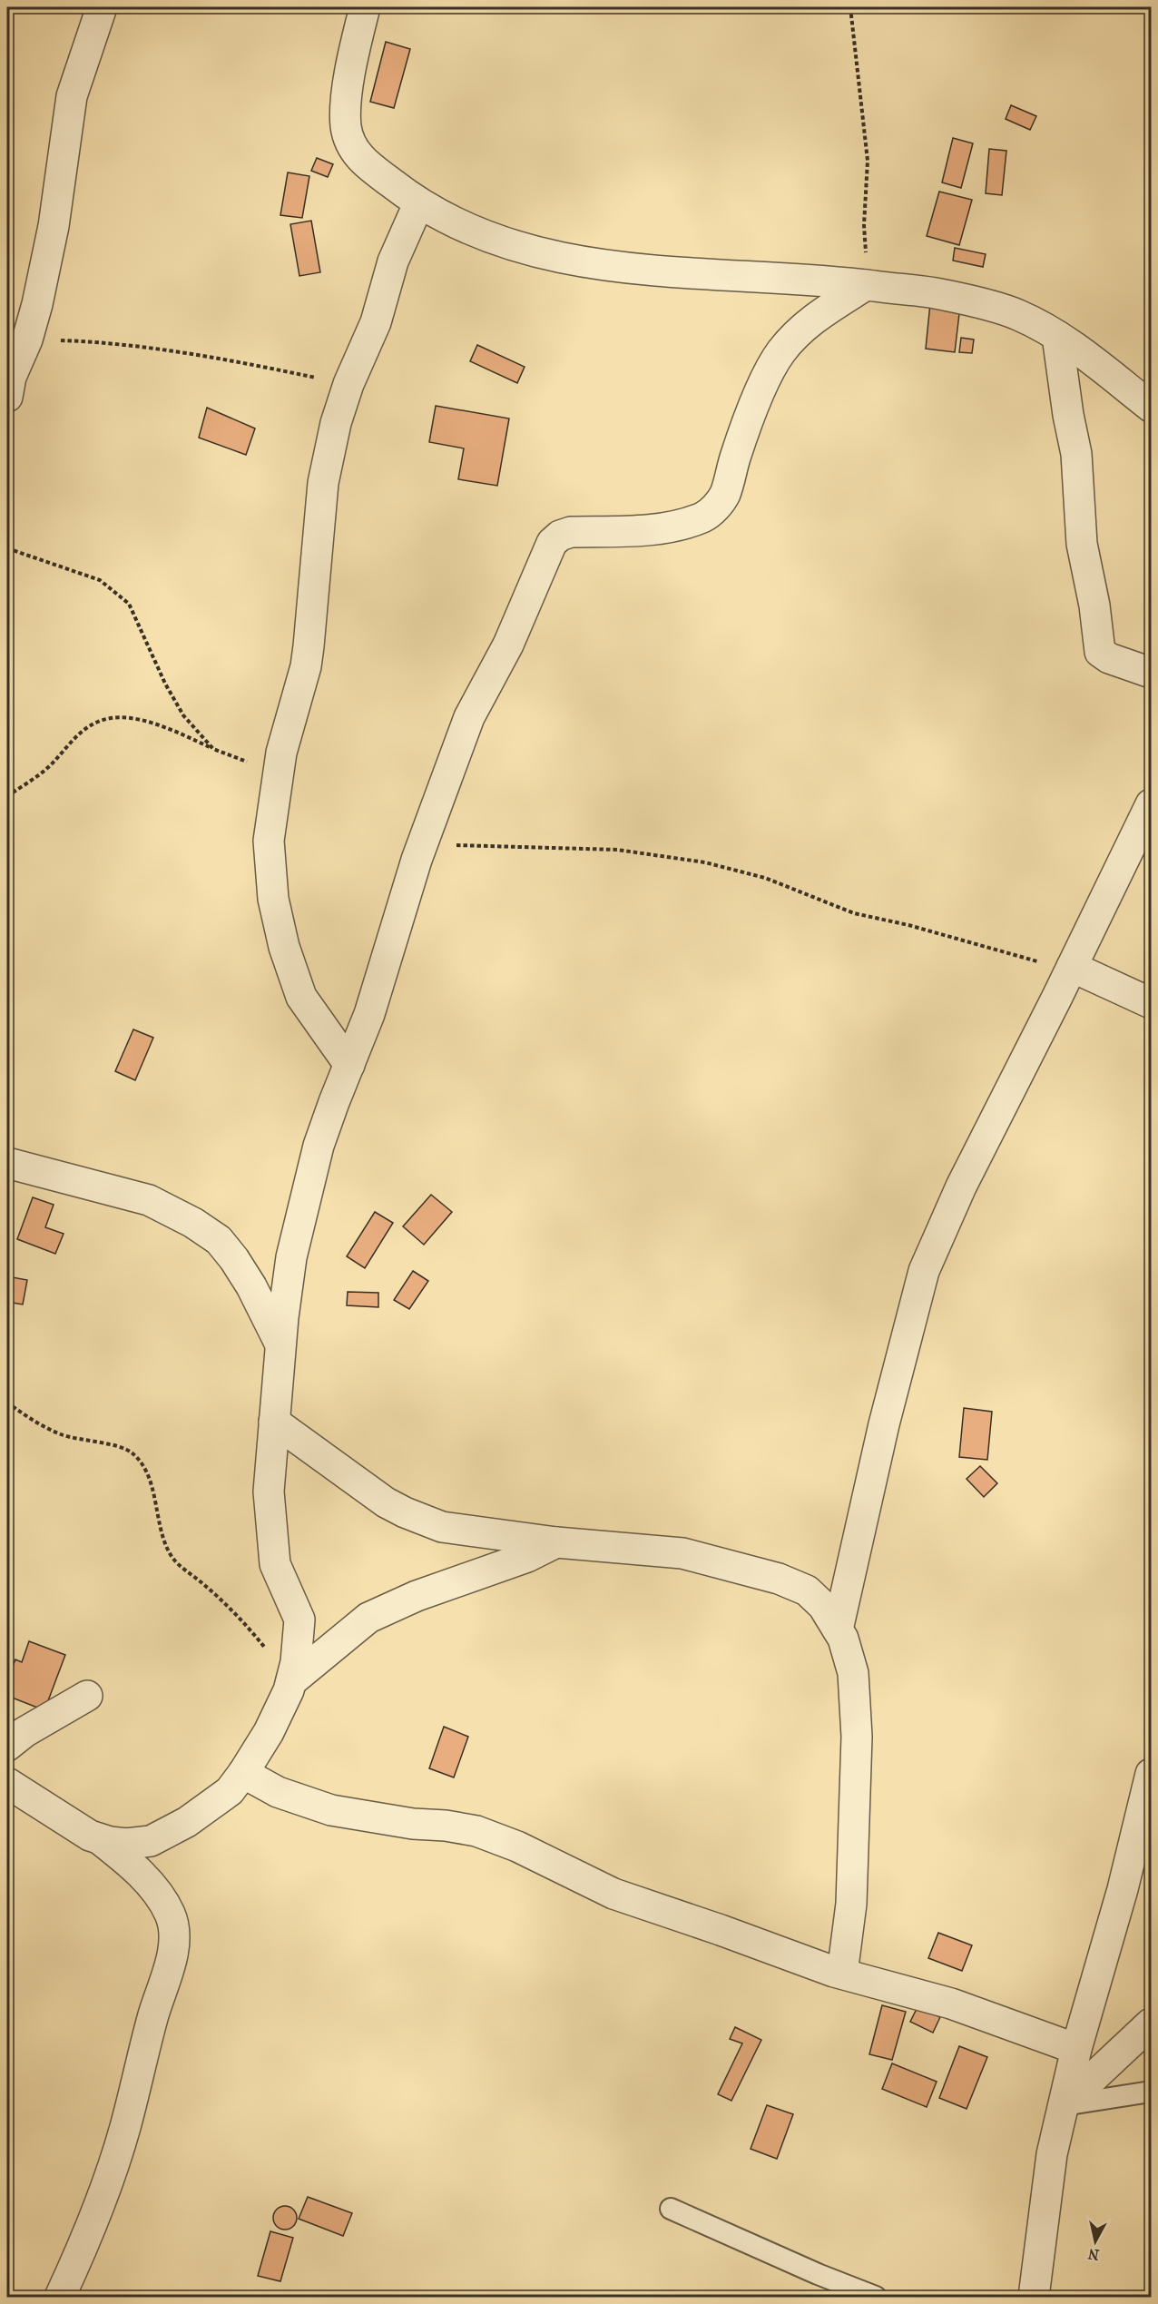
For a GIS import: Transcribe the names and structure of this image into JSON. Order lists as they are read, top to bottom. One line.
{"north":"bottom"}
